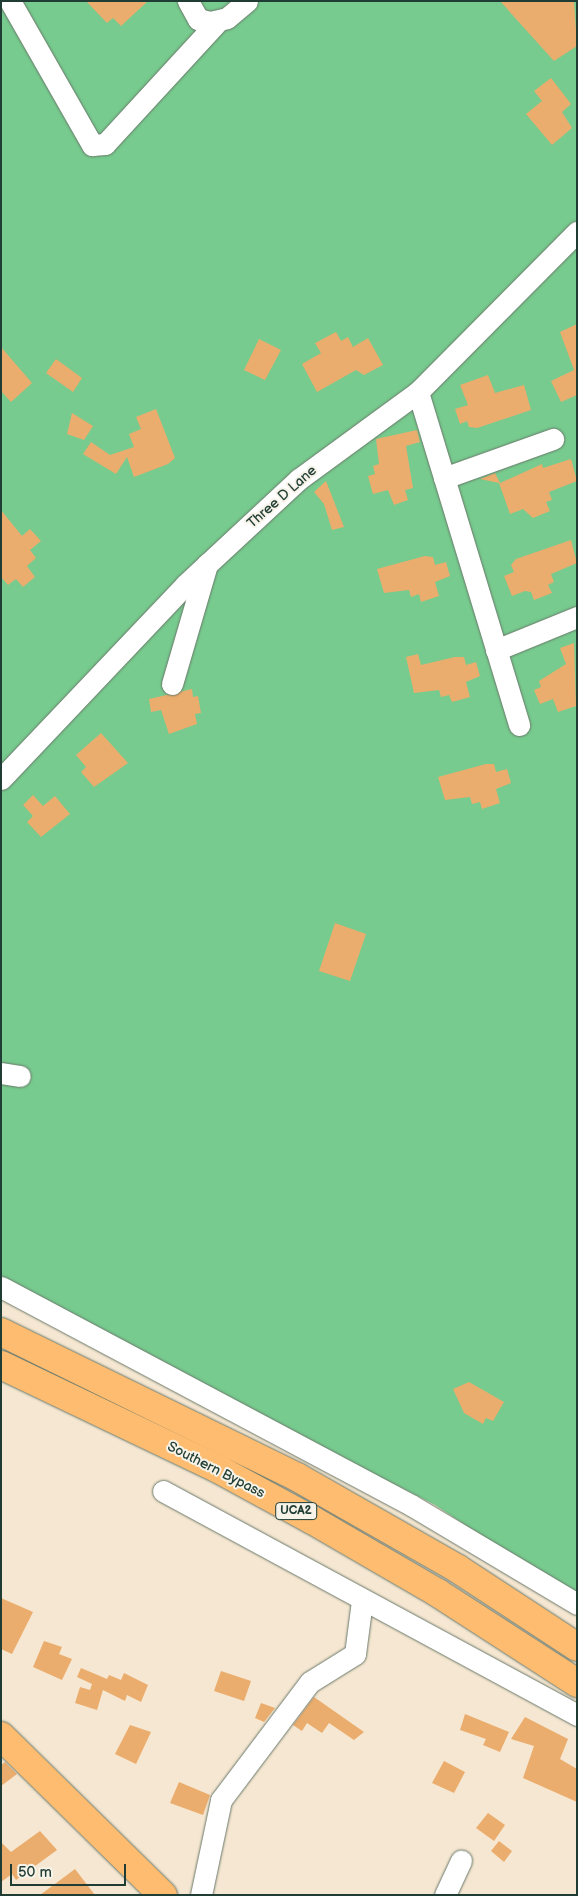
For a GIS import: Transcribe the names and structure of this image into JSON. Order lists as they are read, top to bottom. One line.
{"streets":{"main road":["Southern Bypass","UCA2"],"street":["Three D Lane"]},"scale_bar":"50 m"}
